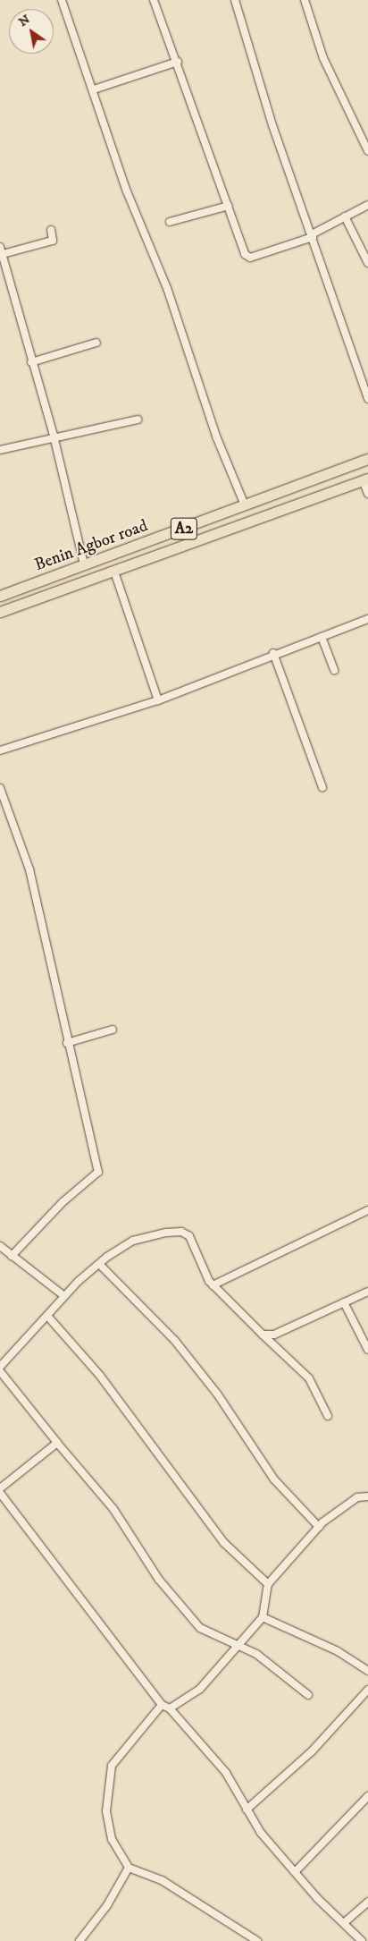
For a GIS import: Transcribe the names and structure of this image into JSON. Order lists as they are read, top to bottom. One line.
{"streets":{"highway":["A2","Benin Agbor road"]},"north":"top left"}
